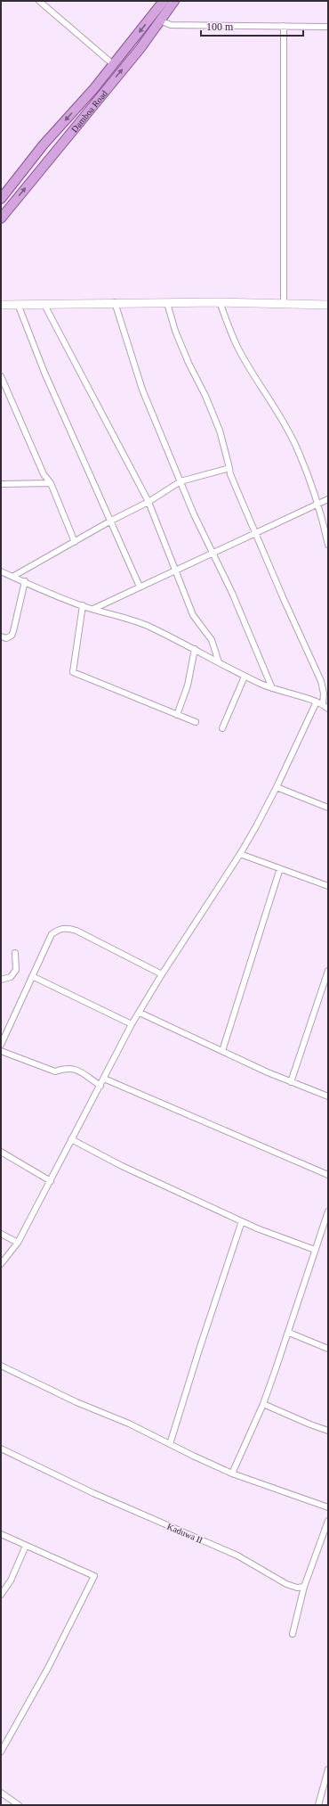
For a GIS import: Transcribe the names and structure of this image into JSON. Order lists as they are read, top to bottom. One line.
{"streets":{"main road":["Damboa Road"],"street":["Kaduwa II"]},"scale_bar":"100 m"}
